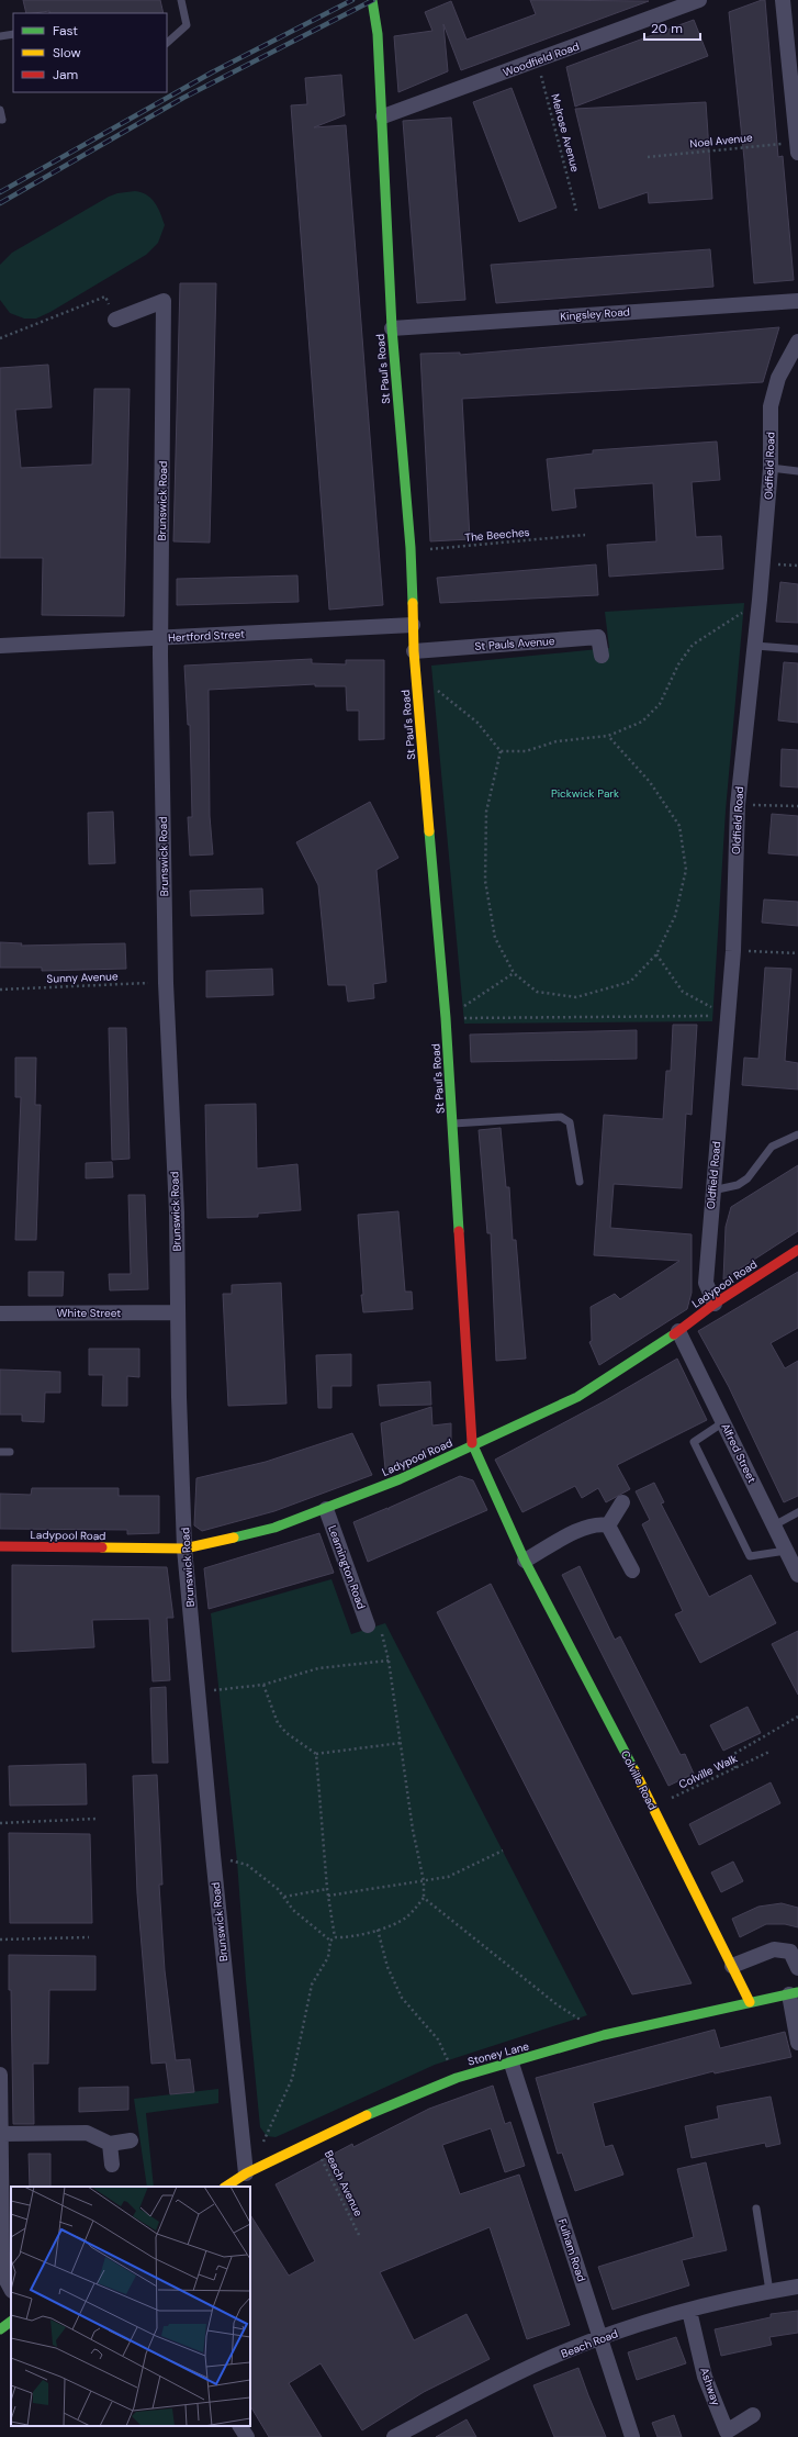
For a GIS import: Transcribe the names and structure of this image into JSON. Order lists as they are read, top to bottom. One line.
{"streets":{"street":["Woodfield Road","Kingsley Road","St Paul's Road","Oldfield Road","Brunswick Road","Hertford Street","St Pauls Avenue","Ladypool Road","White Street","Alfred Street","Leamington Road","Colville Road","Stoney Lane","Fulham Road","Beach Road","Ashway"],"path":["Melrose Avenue","Noel Avenue","The Beeches","Sunny Avenue","Colville Walk","Beach Avenue"]},"crossings":[["Woodfield Road","Melrose Avenue"],["Woodfield Road","St Paul's Road"],["Kingsley Road","St Paul's Road"],["St Paul's Road","The Beeches"],["St Paul's Road","Hertford Street"],["St Paul's Road","St Pauls Avenue"],["St Paul's Road","Ladypool Road"],["St Paul's Road","Colville Road"],["Oldfield Road","Ladypool Road"],["Brunswick Road","Hertford Street"],["Brunswick Road","Sunny Avenue"],["Brunswick Road","Ladypool Road"],["Brunswick Road","White Street"],["Brunswick Road","Stoney Lane"],["Ladypool Road","Alfred Street"],["Ladypool Road","Leamington Road"],["Ladypool Road","Colville Road"],["Colville Walk","Colville Road"],["Colville Road","Stoney Lane"],["Stoney Lane","Beach Avenue"],["Stoney Lane","Fulham Road"],["Fulham Road","Beach Road"],["Beach Road","Ashway"]],"parks":["Pickwick Park"],"legend":["Fast","Slow","Jam"],"scale_bar":"20 m"}
